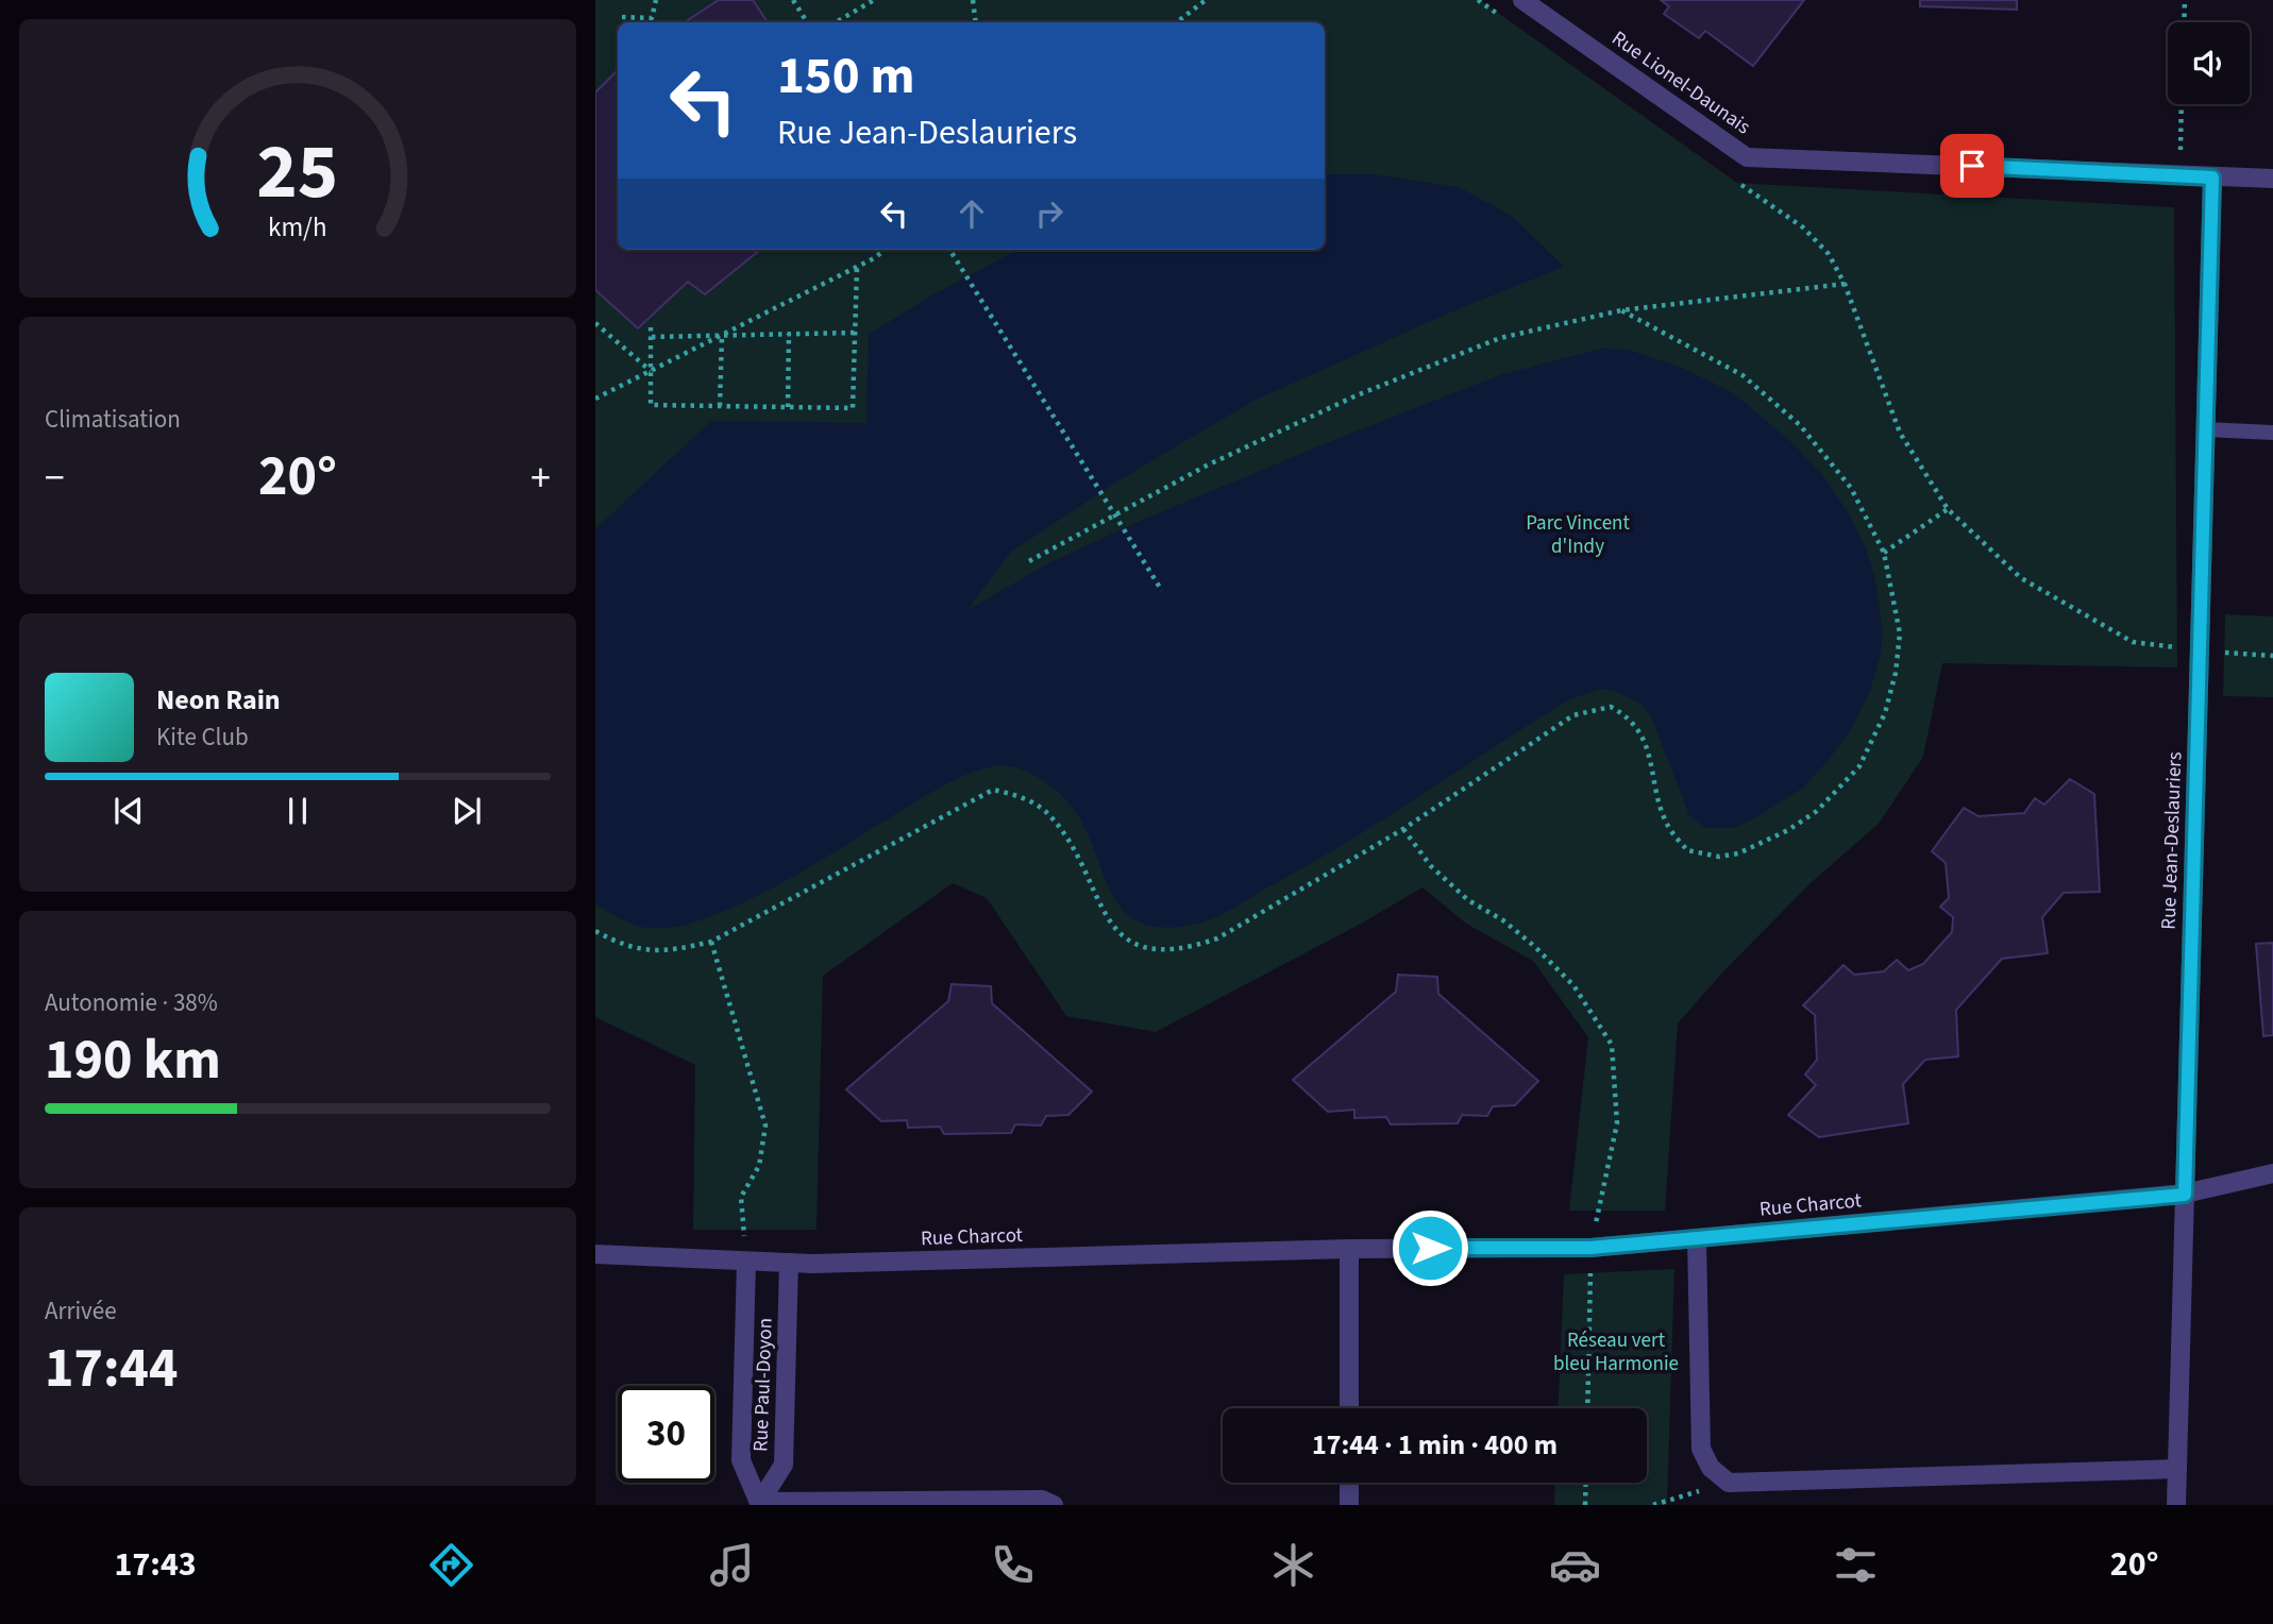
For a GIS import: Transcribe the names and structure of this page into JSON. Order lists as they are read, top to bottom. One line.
{"streets":{"street":["Rue Lionel-Daunais","Rue Jean-Deslauriers","Rue Charcot","Rue Paul-Doyon"]},"crossings":[["Rue Lionel-Daunais","Rue Jean-Deslauriers"],["Rue Jean-Deslauriers","Rue Charcot"],["Rue Charcot","Rue Paul-Doyon"]],"parks":["Parc Vincent d'Indy","Réseau vert bleu Harmonie"],"page":{"turn":["150 m","Rue Jean-Deslauriers"],"tile":["Climatisation",["Autonomie · 38%","190 km"],["Arrivée","17:44"]],"heat":["−","20°","+"],"song":["Neon Rain","Kite Club"],"limit":"30","trip":"17:44 · 1 min · 400 m","tabs":["17:43","20°"],"gauge":["25","km/h"]}}
